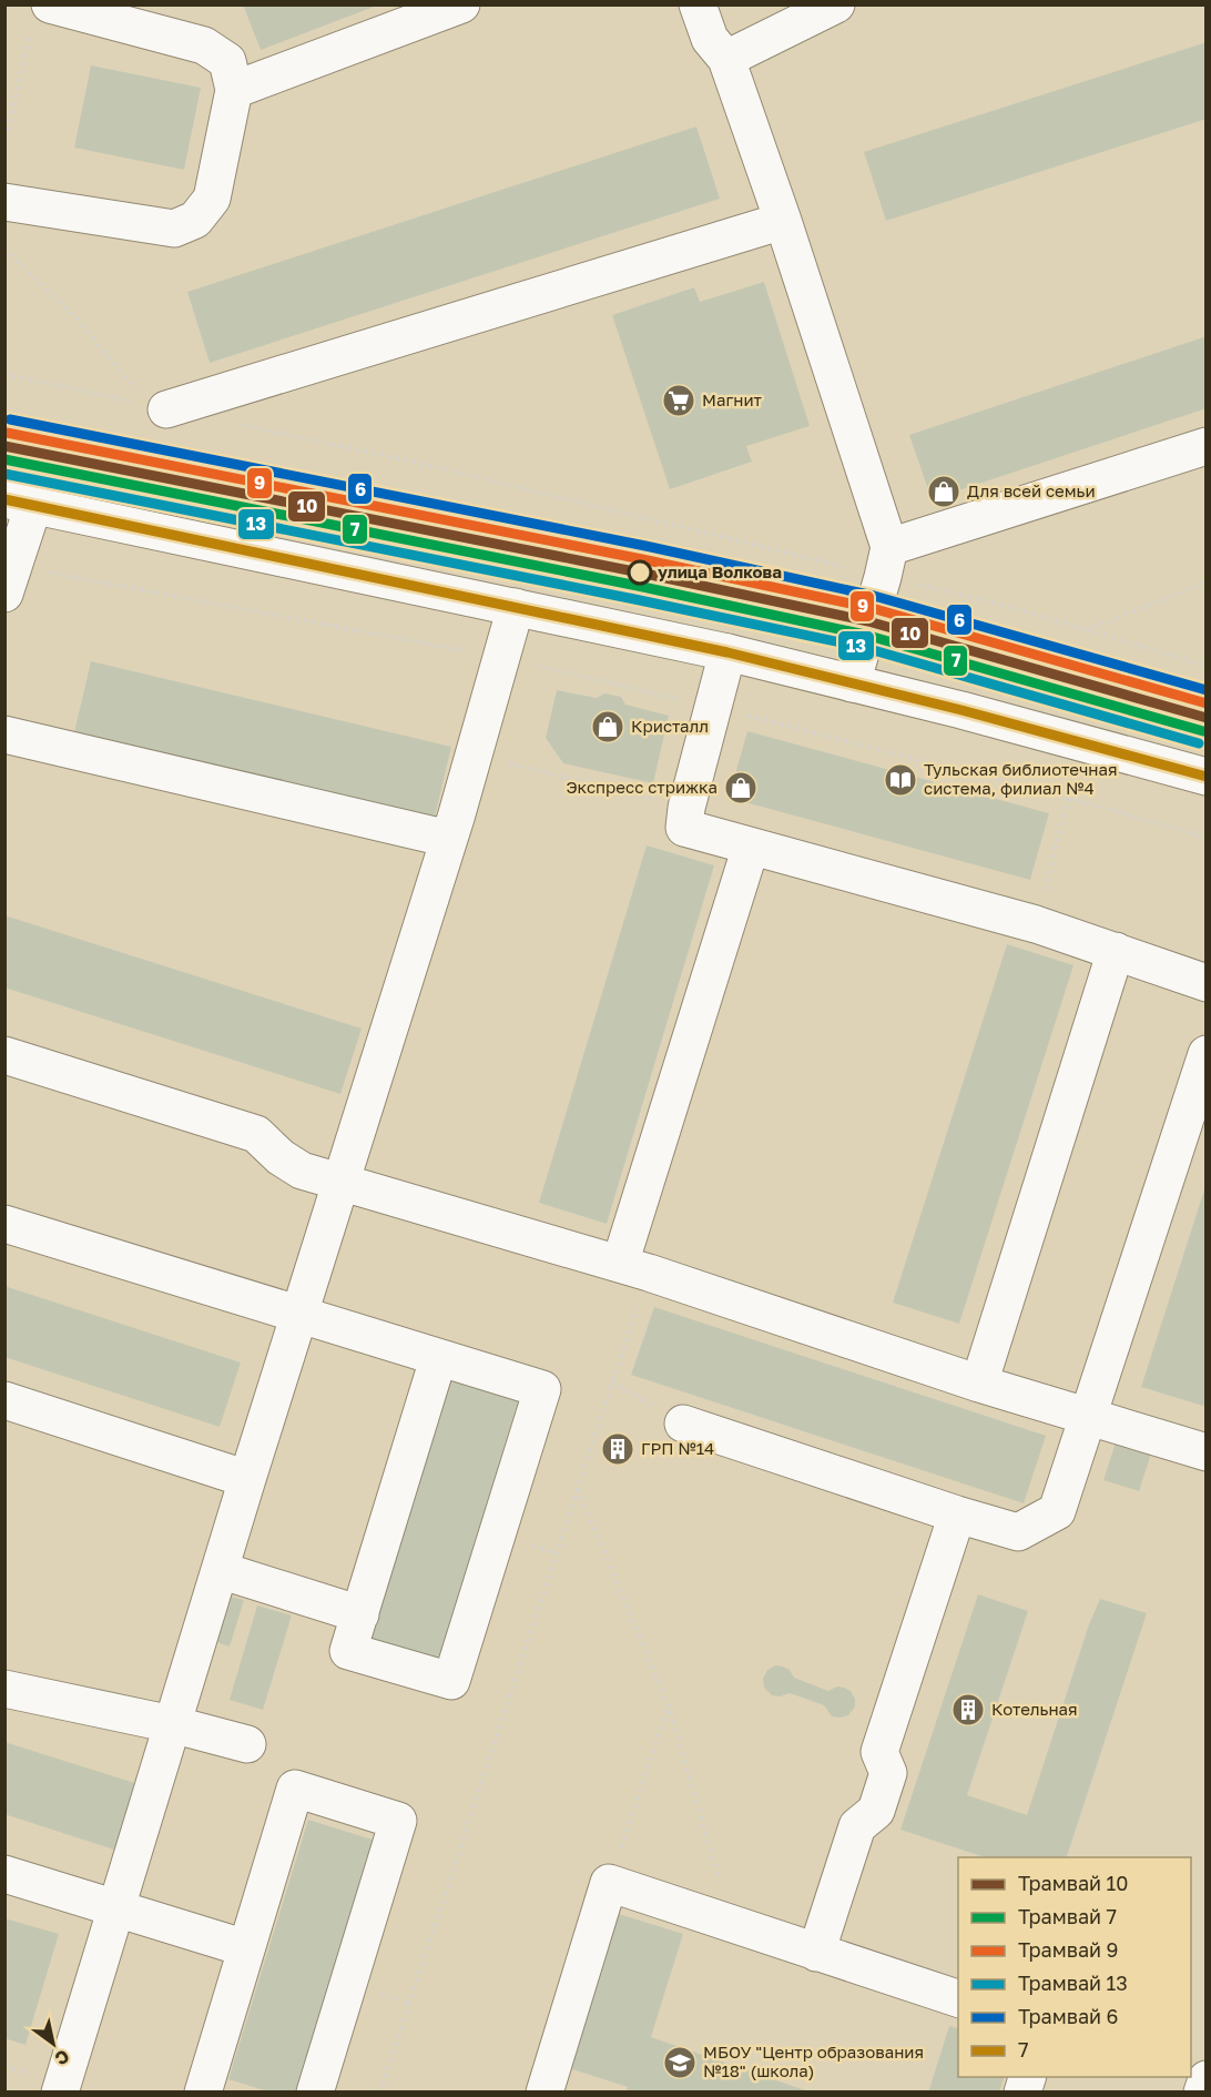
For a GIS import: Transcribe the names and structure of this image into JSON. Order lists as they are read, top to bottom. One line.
{"places":{"supermarket":["Магнит"],"shop":["Для всей семьи","Кристалл","Экспресс стрижка"],"other":["улица Волкова"],"library":["Тульская библиотечная система, филиал №4"],"building":["ГРП №14","Котельная"],"school or university":["МБОУ \"Центр образования №18\" (школа)"]},"lines":["tram line 6","tram line 9","tram line 10","tram line 7","tram line 13","transit line 7"],"legend":["Трамвай 10","Трамвай 7","Трамвай 9","Трамвай 13","Трамвай 6","7"],"north":"bottom right"}
